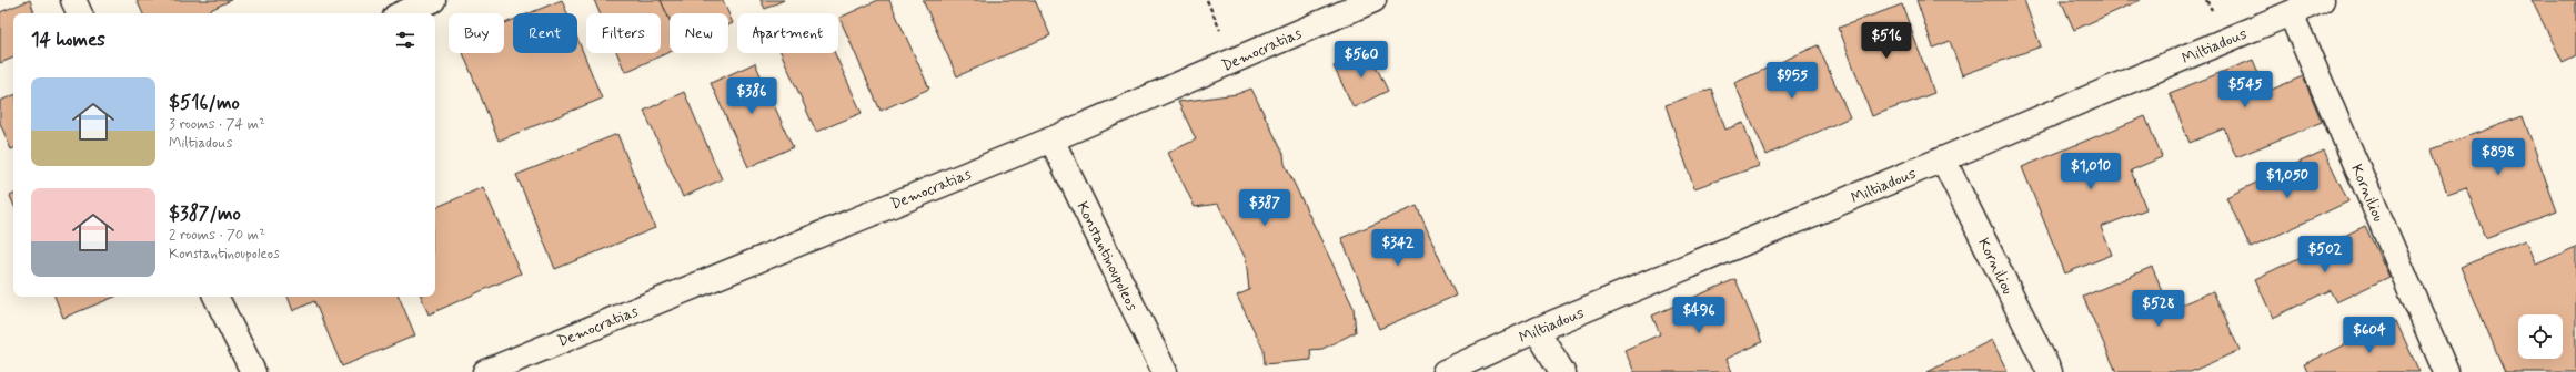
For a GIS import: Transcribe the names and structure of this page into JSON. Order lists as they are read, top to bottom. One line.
{"streets":{"street":["Miltiadous","Democratias","Korniliou","Konstantinoupoleos"]},"crossings":[["Miltiadous","Korniliou"],["Democratias","Konstantinoupoleos"]],"page":{"chip":["Buy","Rent","Filters","New","Apartment"],"heading":"14 homes","price":["$516","$560","$955","$545","$386","$898","$1,010","$1,050","$387","$342","$502","$528","$496","$604"],"list":[{"name":"$516/mo","note":"3 rooms · 74 m² · Miltiadous"},{"name":"$387/mo","note":"2 rooms · 70 m² · Konstantinoupoleos"}]}}
